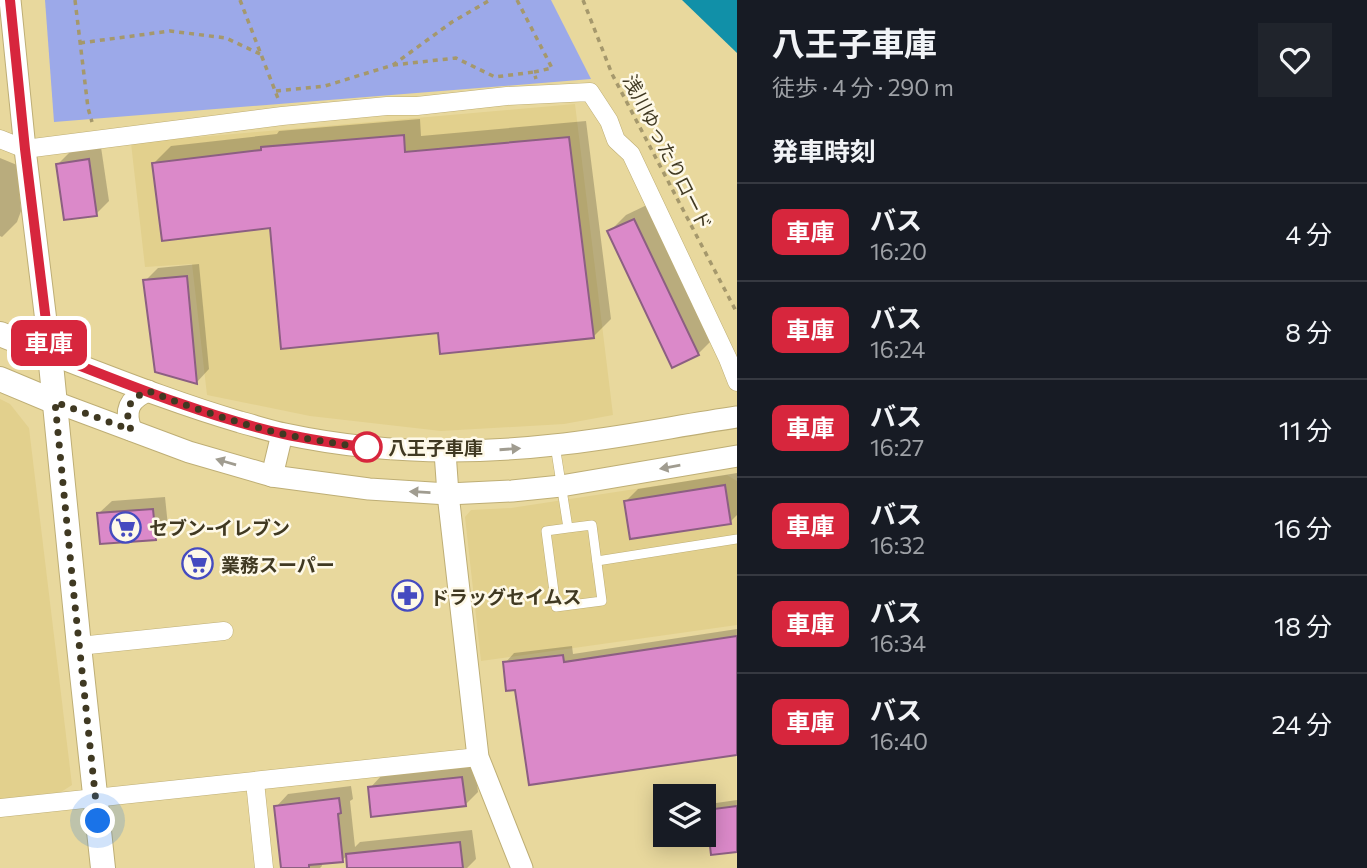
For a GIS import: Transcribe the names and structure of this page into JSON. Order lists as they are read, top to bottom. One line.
{"streets":{"path":["浅川ゆったりロード"]},"places":{"other":["八王子車庫"],"supermarket":["セブン-イレブン","業務スーパー"],"pharmacy":["ドラッグセイムス"]},"lines":["bus line 車庫"],"page":{"on_map":"車庫","heading":[["八王子車庫","徒歩 · 4 分 · 290 m"],"発車時刻"],"list":[{"mark":"車庫","name":"バス","note":"16:20","value":"4 分"},{"mark":"車庫","name":"バス","note":"16:24","value":"8 分"},{"mark":"車庫","name":"バス","note":"16:27","value":"11 分"},{"mark":"車庫","name":"バス","note":"16:32","value":"16 分"},{"mark":"車庫","name":"バス","note":"16:34","value":"18 分"},{"mark":"車庫","name":"バス","note":"16:40","value":"24 分"}]}}
